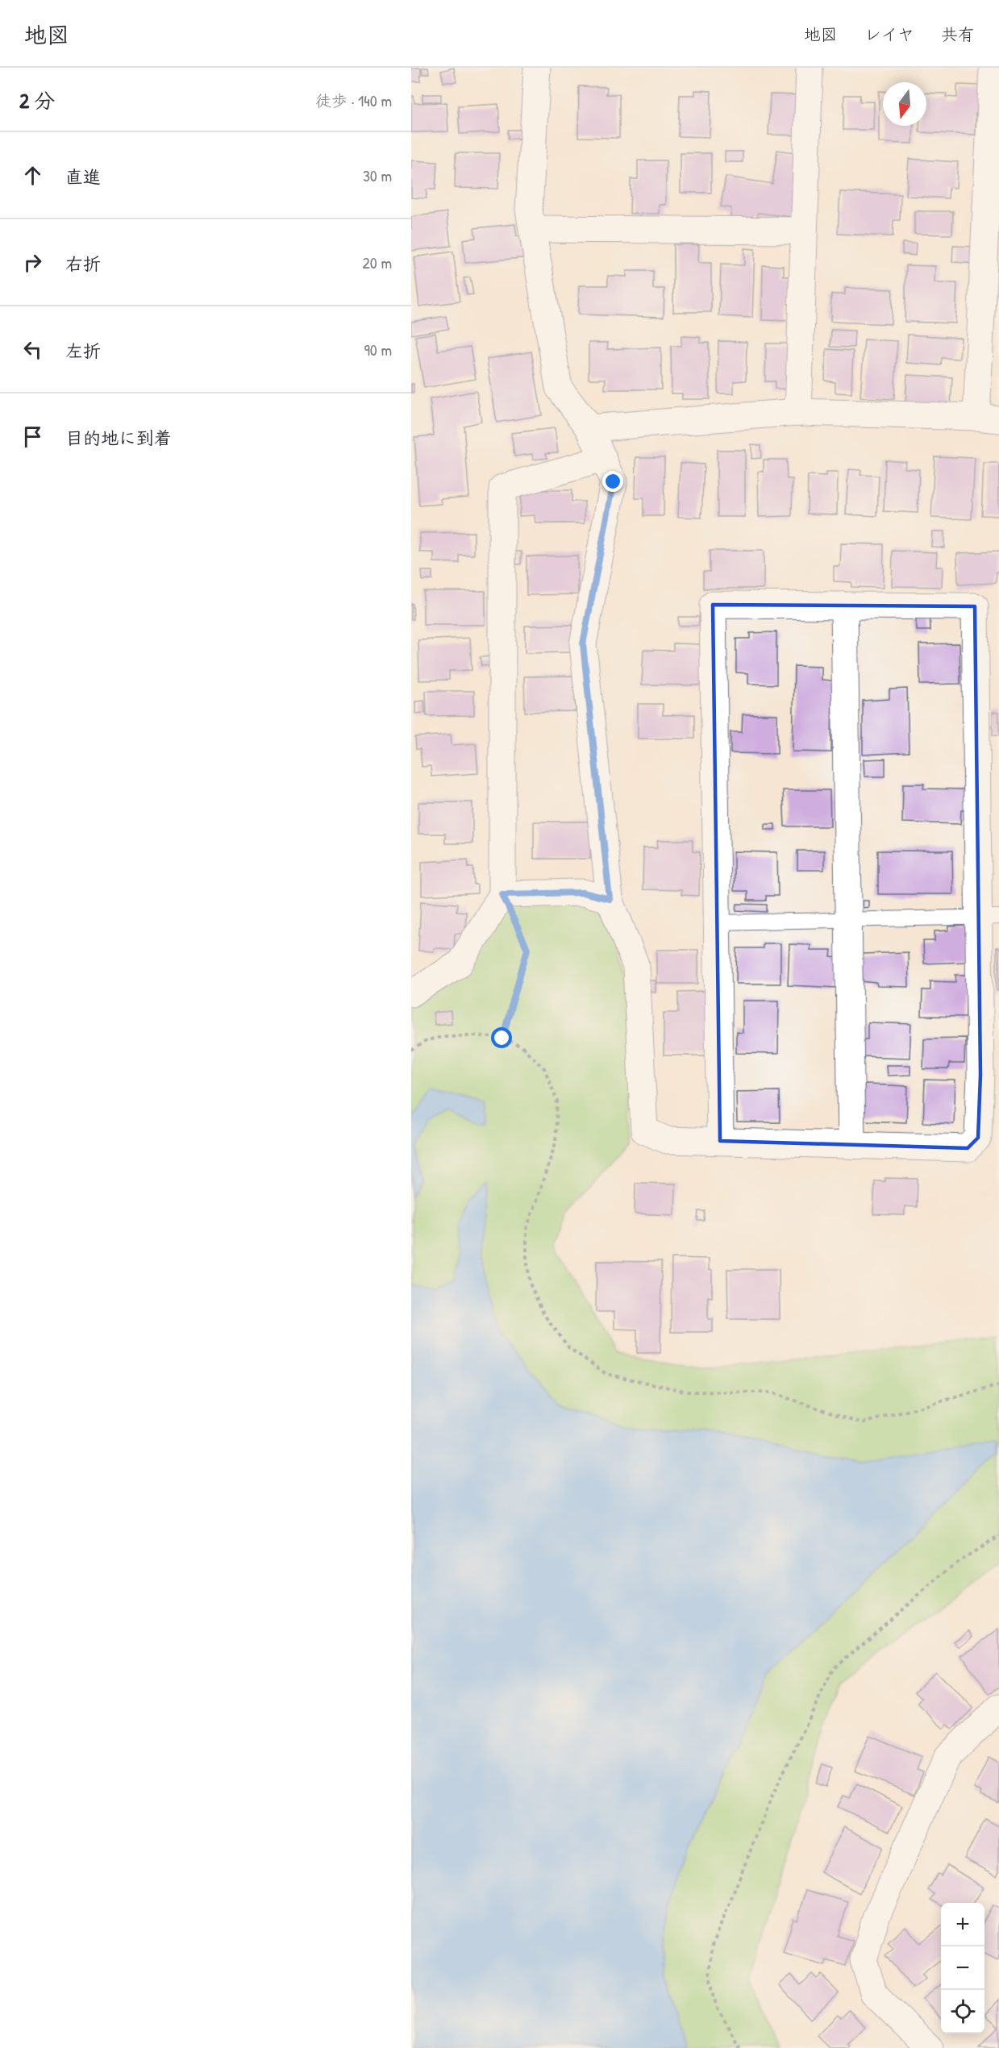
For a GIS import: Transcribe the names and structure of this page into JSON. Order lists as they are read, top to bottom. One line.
{"north":"bottom","page":{"header":"地図","nav":["地図","レイヤ","共有"],"heading":["2 分","徒歩 · 140 m"],"list":[["直進","30 m"],["右折","20 m"],["左折","90 m"],"目的地に到着"],"map_buttons":["+","−"]}}
